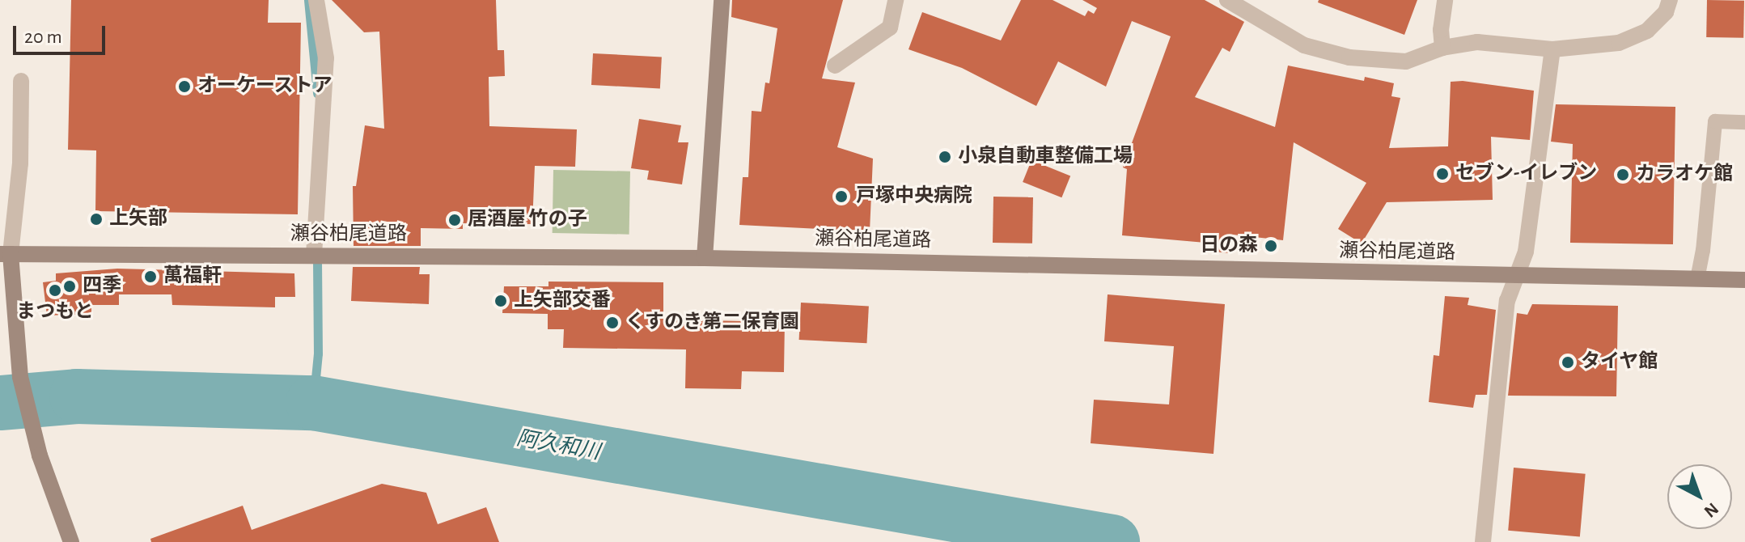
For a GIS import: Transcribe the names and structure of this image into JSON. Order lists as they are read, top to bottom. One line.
{"streets":{"main road":["瀬谷柏尾道路"]},"water":["阿久和川"],"places":["オーケーストア","小泉自動車整備工場","セブン-イレブン","カラオケ館","戸塚中央病院","上矢部","居酒屋 竹の子","日の森","萬福軒","四季","まつもと","上矢部交番","くすのき第二保育園","タイヤ館"],"scale_bar":"20 m","north":"bottom right"}
